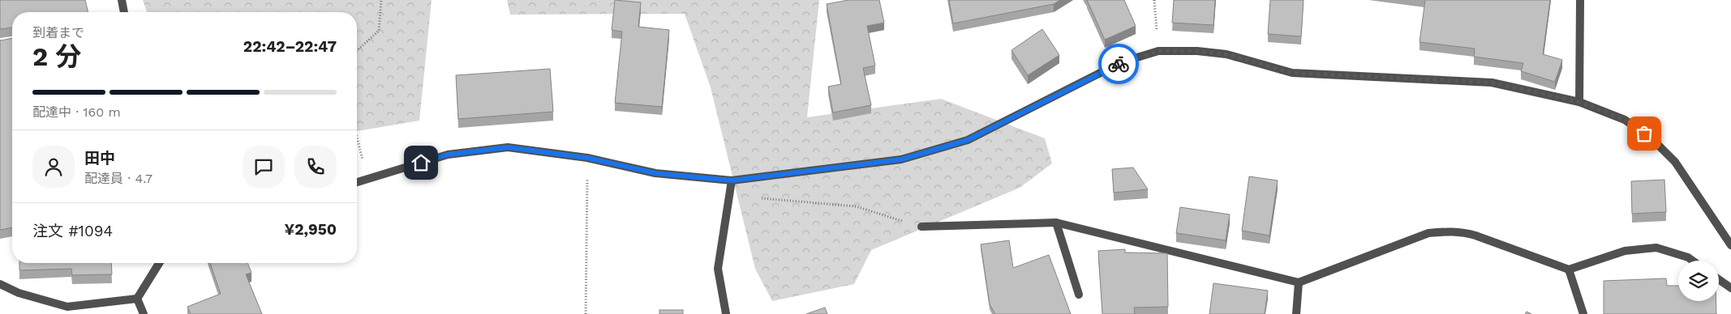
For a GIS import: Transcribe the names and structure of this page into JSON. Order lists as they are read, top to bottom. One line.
{"page":{"heading":["2 分","到着まで","22:42–22:47"],"panel":["田中","配達員 · 4.7","注文 #1094","¥2,950"],"bar":"配達中 · 160 m"}}
